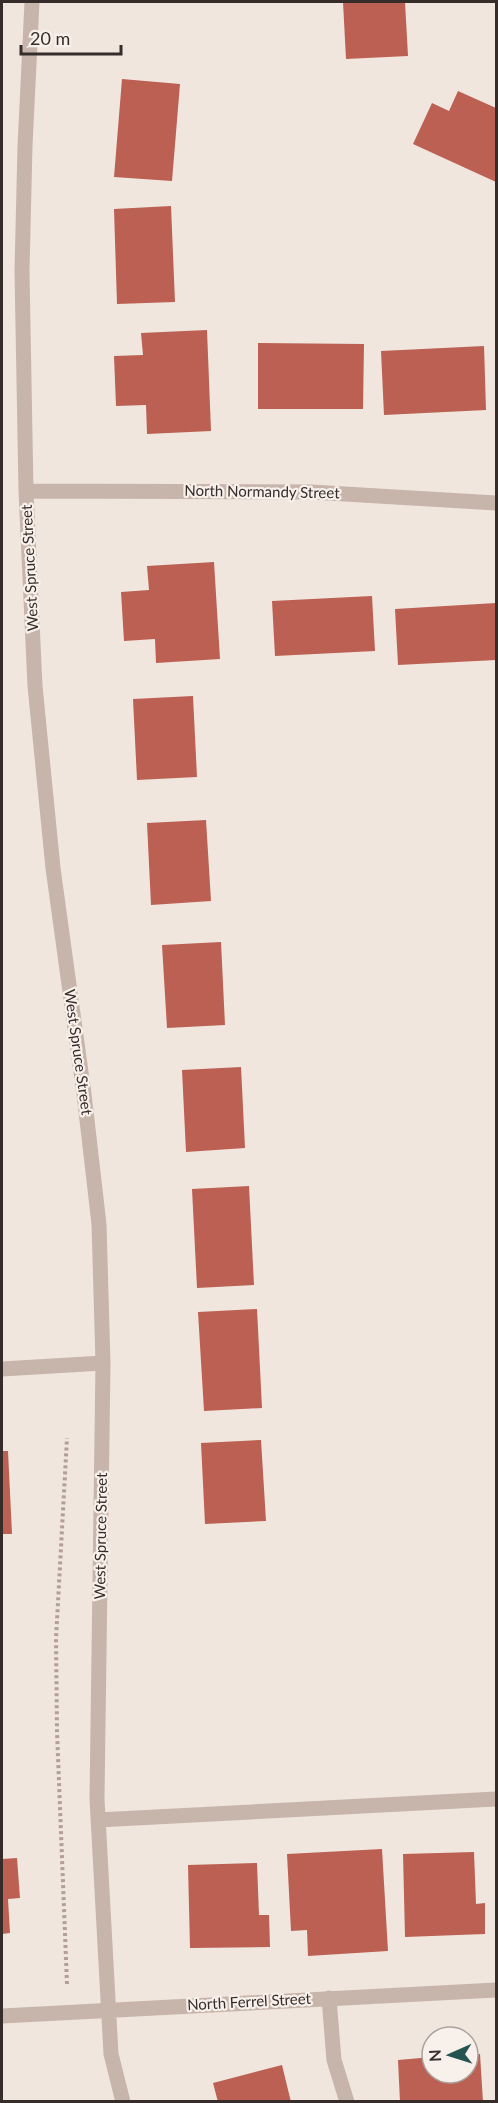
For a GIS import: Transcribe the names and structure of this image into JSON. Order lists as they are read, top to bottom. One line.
{"streets":{"street":["North Normandy Street","West Spruce Street","North Ferrel Street"]},"crossings":[["North Normandy Street","West Spruce Street"],["West Spruce Street","North Ferrel Street"]],"scale_bar":"20 m","north":"left"}
